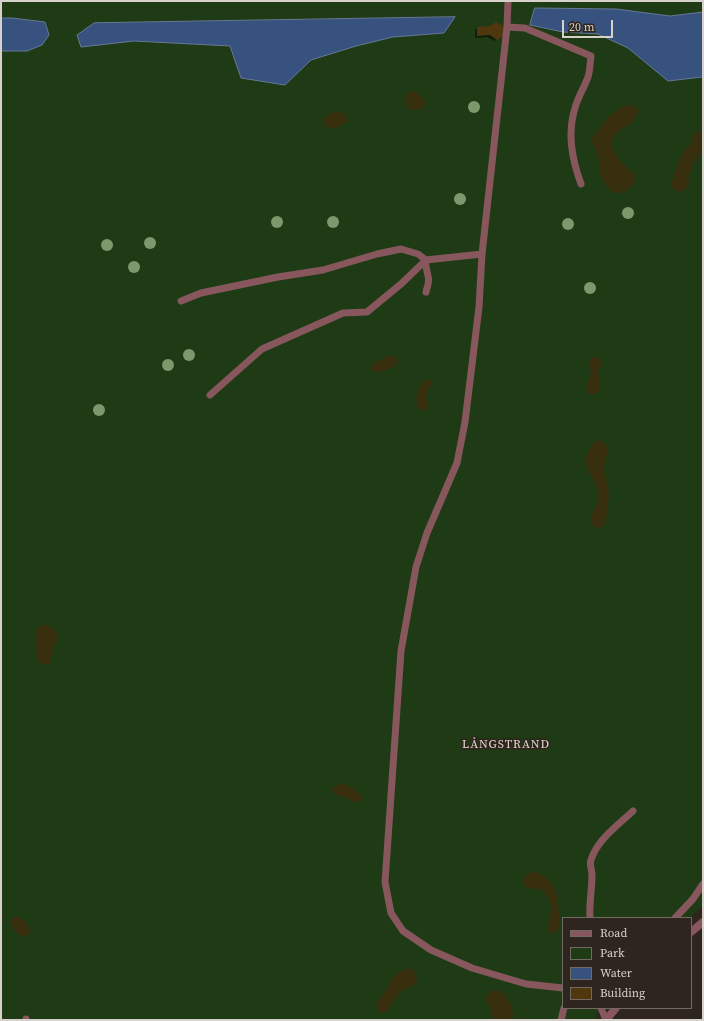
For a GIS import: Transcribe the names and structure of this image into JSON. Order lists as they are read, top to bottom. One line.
{"districts":["LÅNGSTRAND"],"legend":["Road","Park","Water","Building"],"scale_bar":"20 m"}
